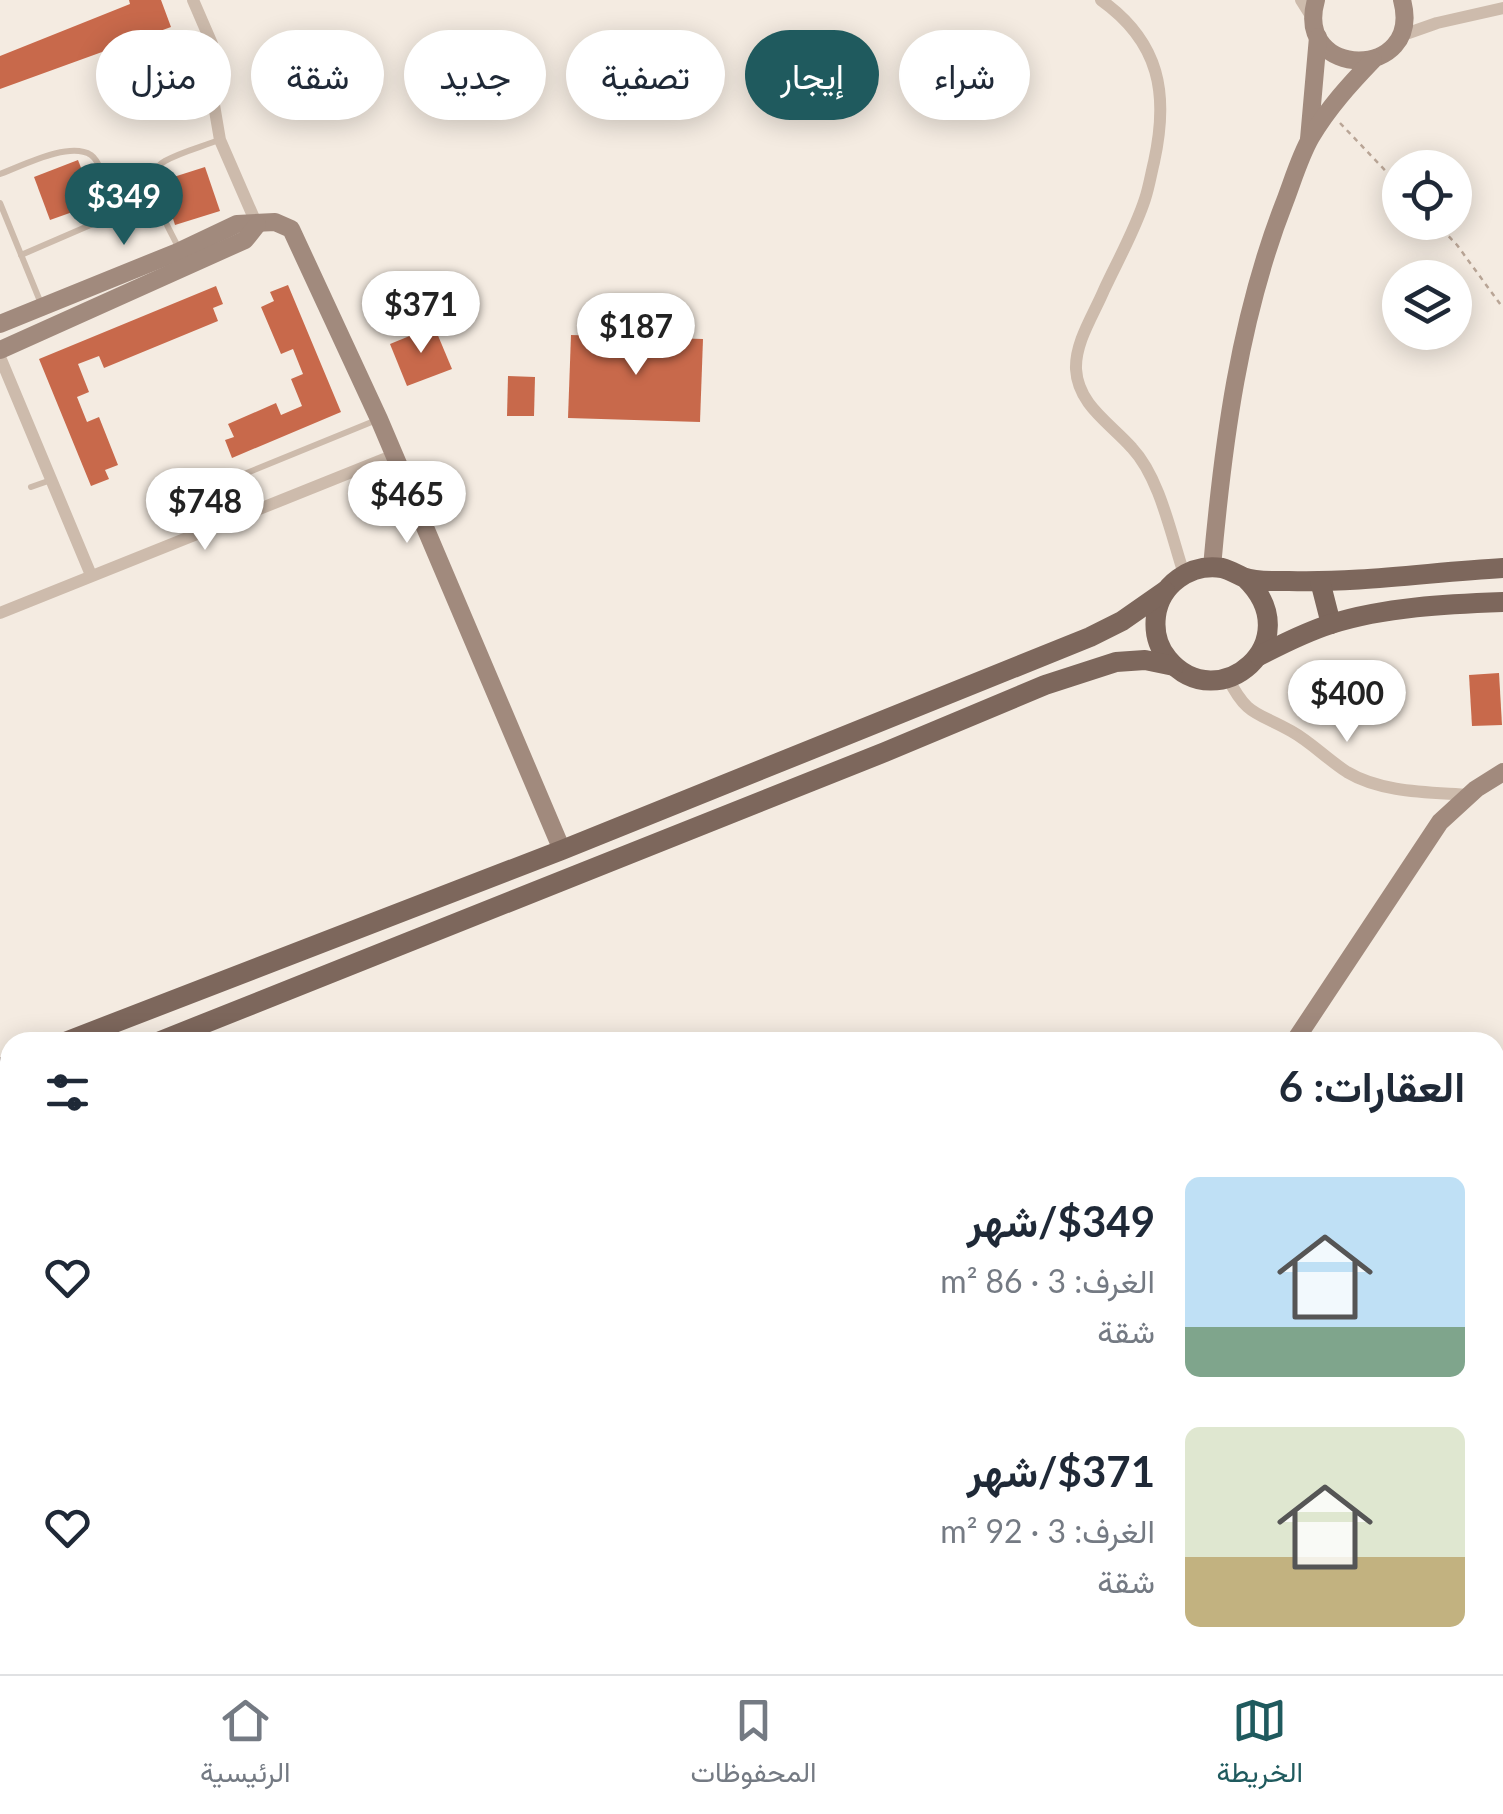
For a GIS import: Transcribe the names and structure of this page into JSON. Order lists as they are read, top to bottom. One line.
{"page":{"chip":["شراء","إيجار","تصفية","جديد","شقة","منزل"],"price":["$349","$371","$187","$465","$748","$400"],"heading":"العقارات: 6","list":[{"name":"$349/شهر","note":"الغرف: 3 · 86 m² · شقة"},{"name":"$371/شهر","note":"الغرف: 3 · 92 m² · شقة"}],"tabs":["الخريطة","المحفوظات","الرئيسية"]}}
